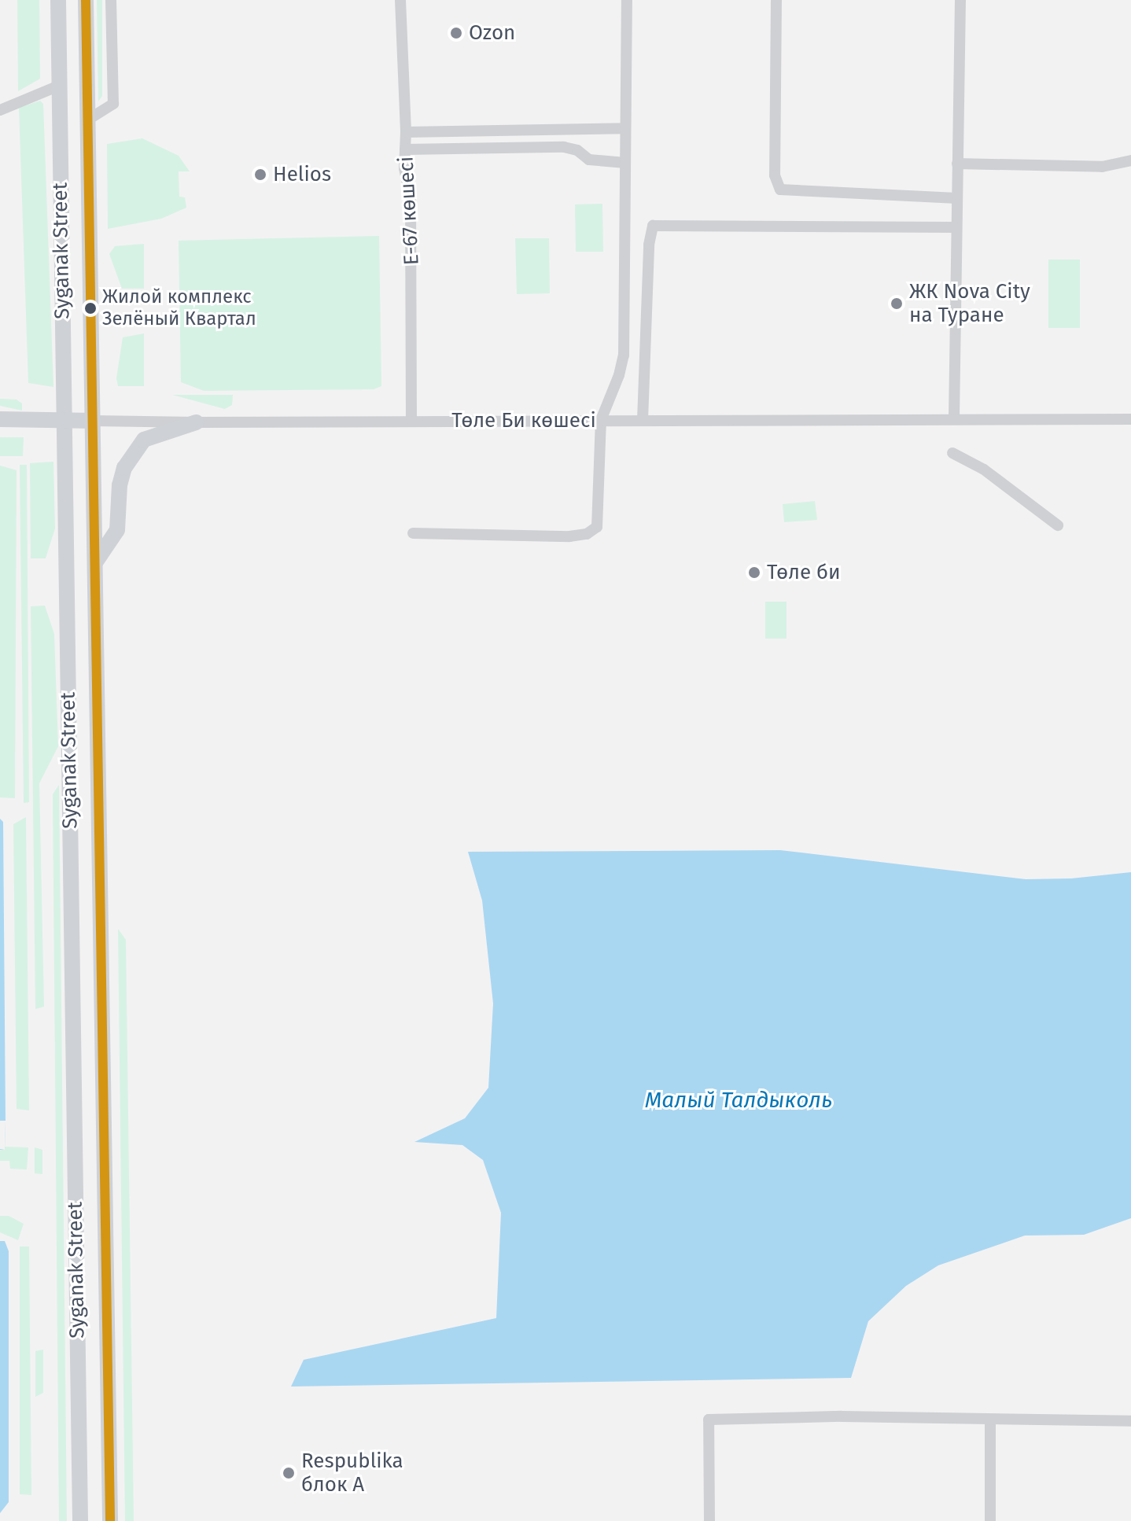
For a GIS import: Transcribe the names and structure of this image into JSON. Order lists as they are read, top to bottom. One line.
{"streets":{"main road":["Syganak Street"],"street":["Е-67 көшесі","Төле Би көшесі"]},"crossings":[["Е-67 көшесі","Төле Би көшесі"],["Syganak Street","Төле Би көшесі"]],"water":["Малый Талдыколь"],"places":["Ozon","Helios","ЖК Nova City на Туране","Жилой комплекс Зелёный Квартал","Төле би","Respublika блок А"]}
